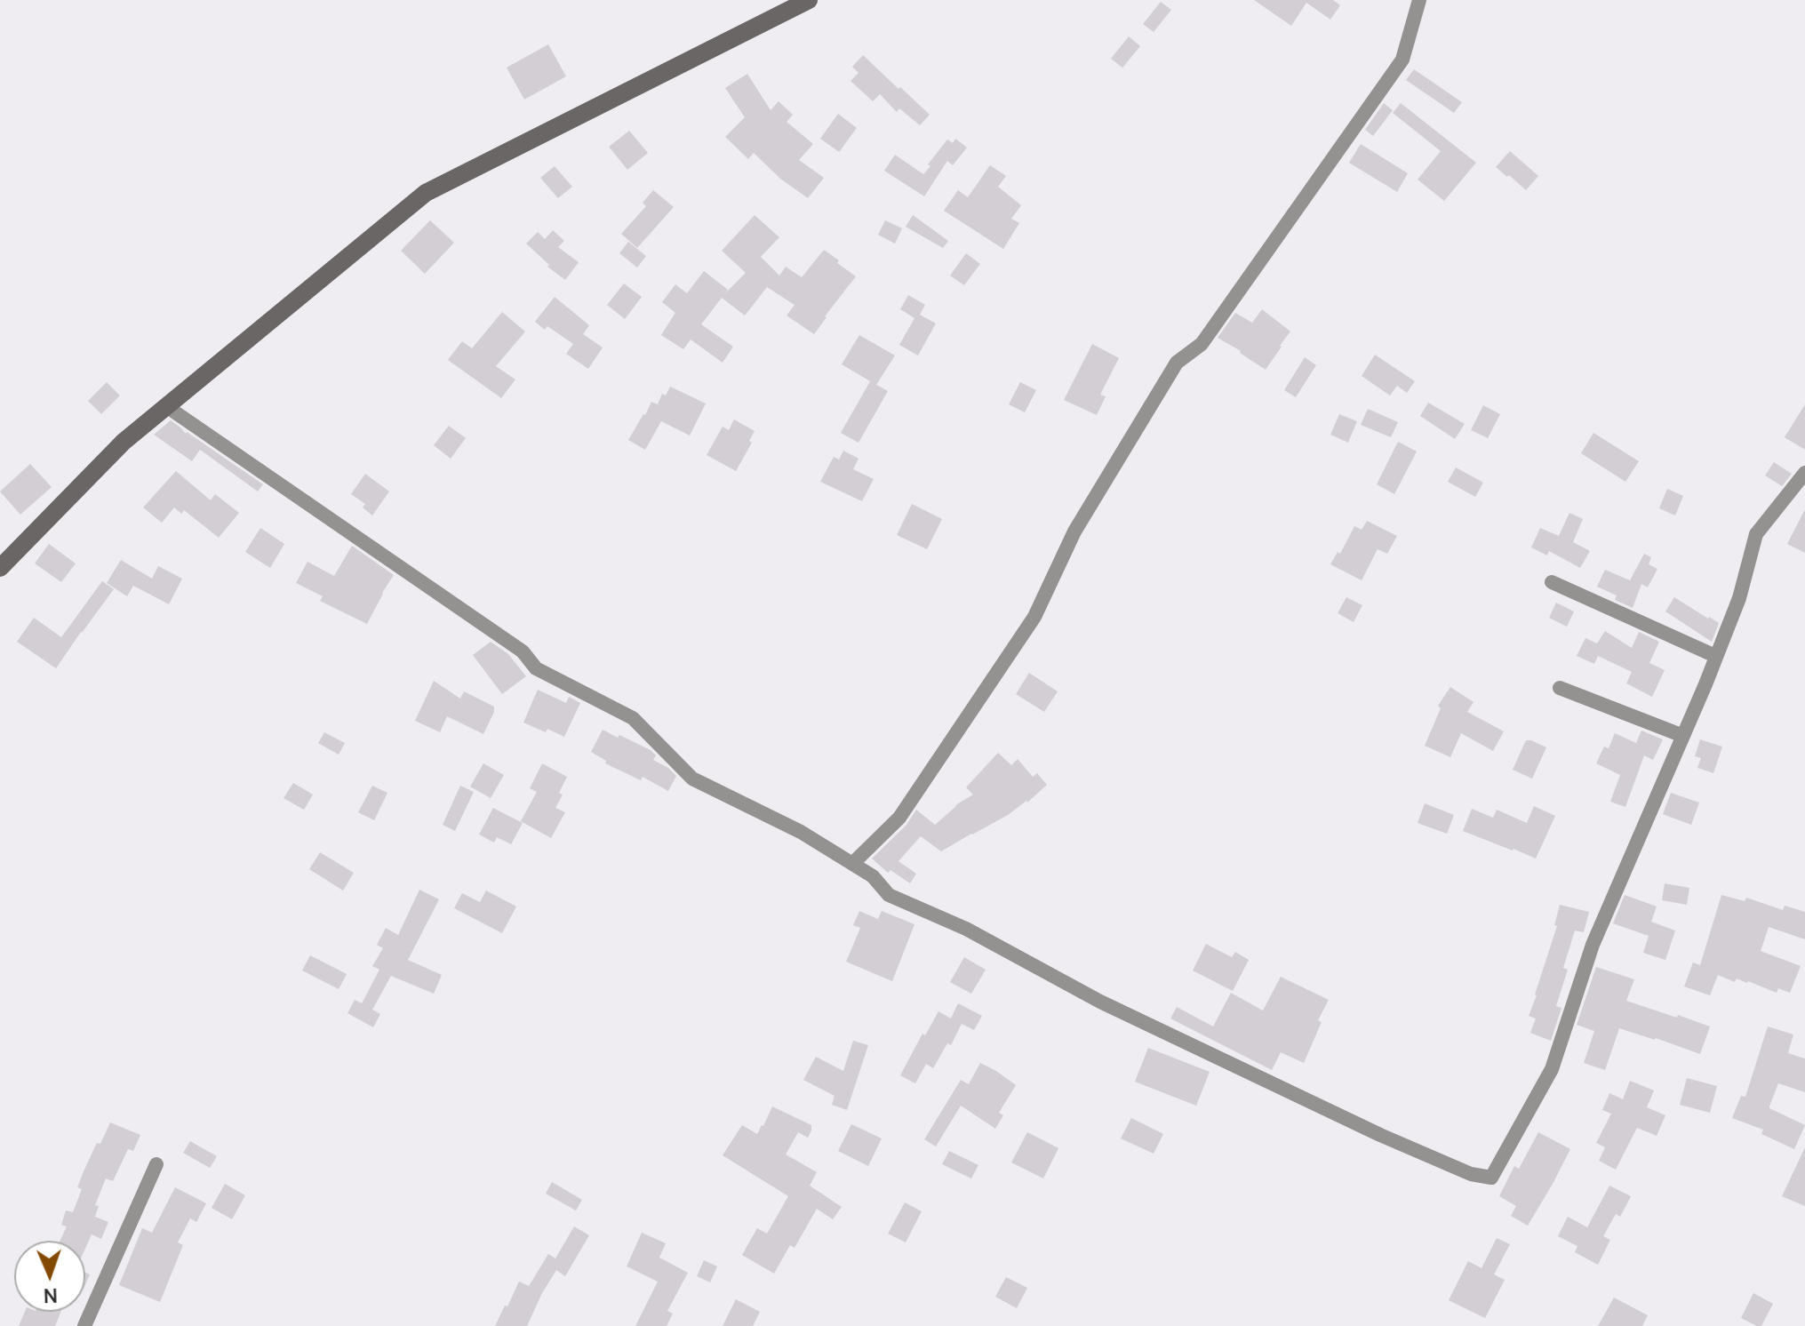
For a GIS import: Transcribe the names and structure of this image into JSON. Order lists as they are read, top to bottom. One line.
{"north":"bottom"}
